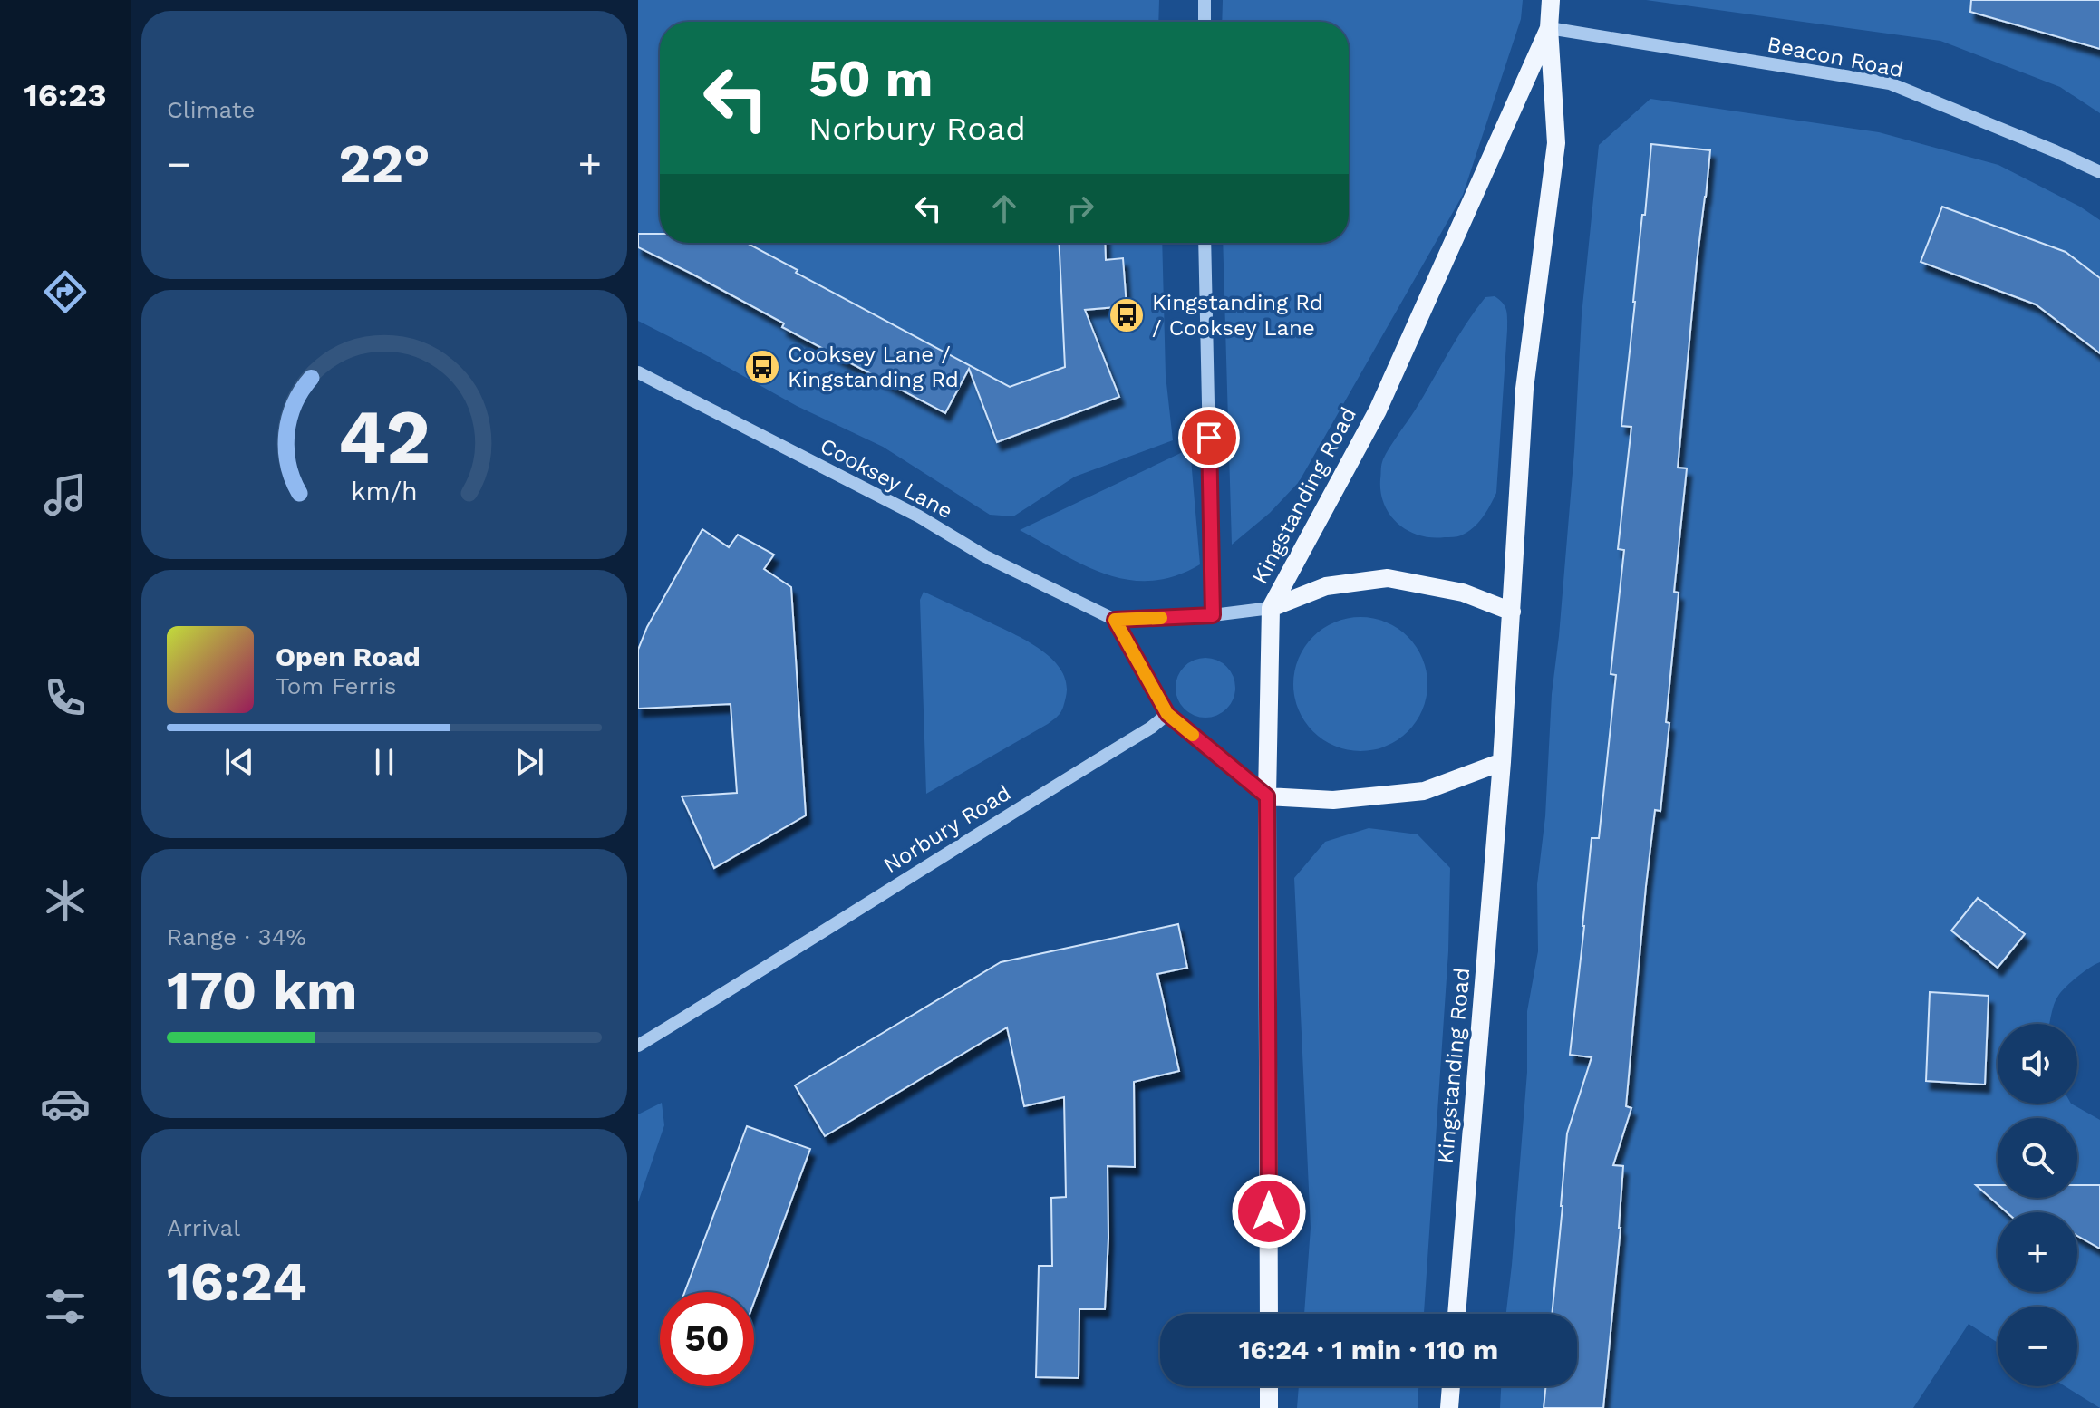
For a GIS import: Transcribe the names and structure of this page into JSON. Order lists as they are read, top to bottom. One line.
{"streets":{"main road":["Kingstanding Road"],"street":["Beacon Road","Cooksey Lane","Norbury Road"]},"crossings":[["Beacon Road","Kingstanding Road"],["Cooksey Lane","Kingstanding Road"]],"places":{"bus stop":["Kingstanding Rd / Cooksey Lane","Cooksey Lane / Kingstanding Rd"]},"page":{"tabs":"16:23","tile":["Climate",["Range · 34%","170 km"],["Arrival","16:24"]],"turn":["50 m","Norbury Road"],"heat":["−","22°","+"],"song":["Open Road","Tom Ferris"],"map_buttons":["+","−"],"limit":"50","trip":"16:24 · 1 min · 110 m","gauge":["42","km/h"]}}
